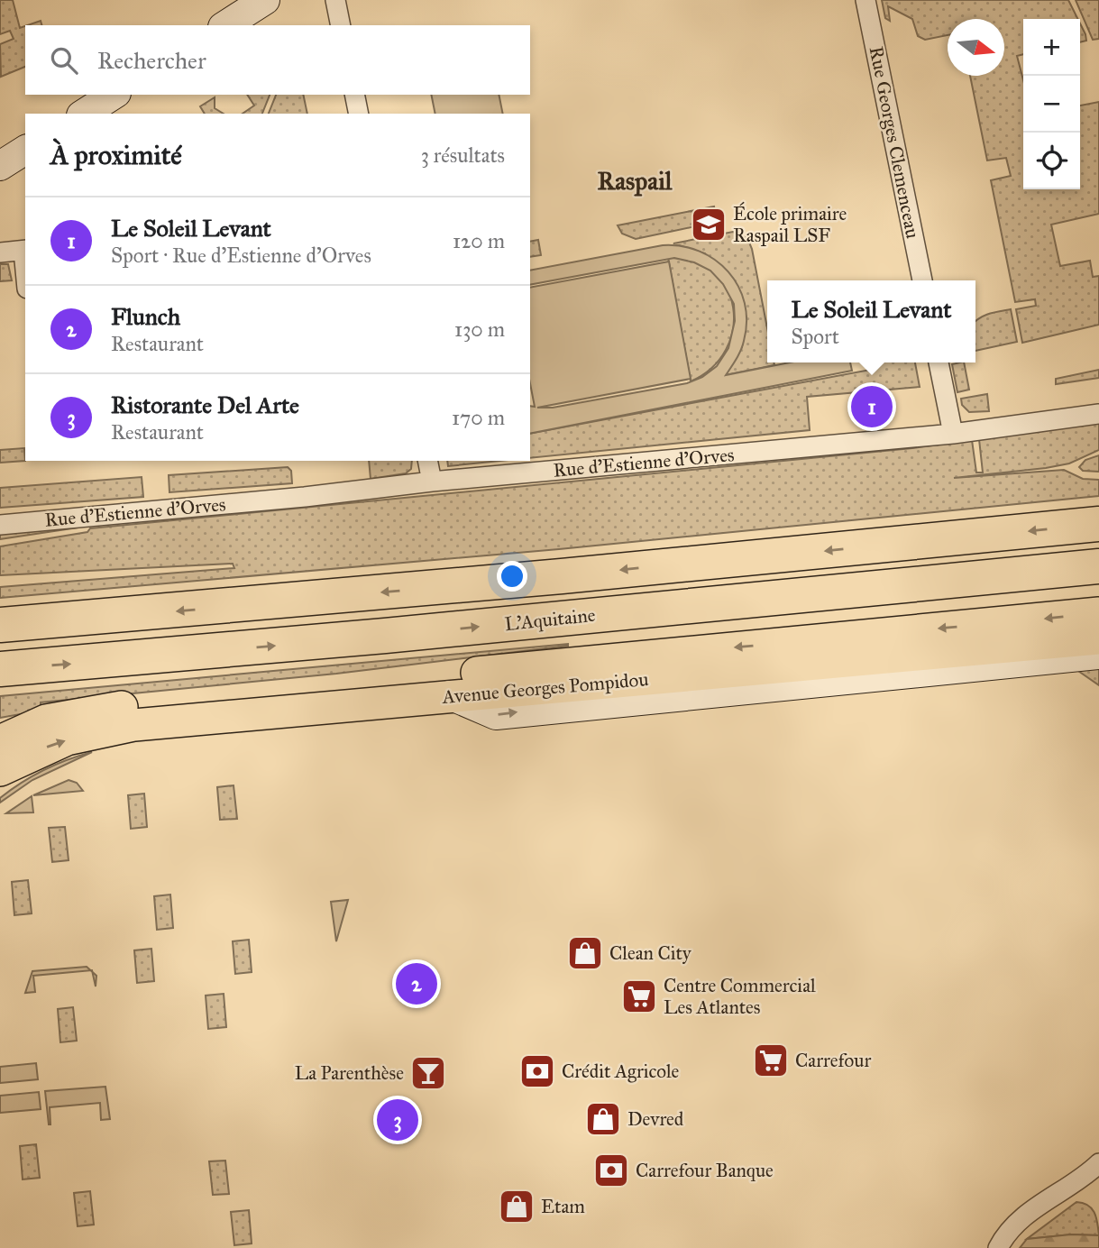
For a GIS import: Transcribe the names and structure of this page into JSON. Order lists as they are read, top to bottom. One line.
{"streets":{"highway":["L'Aquitaine"],"main road":["Avenue Georges Pompidou"],"street":["Rue Georges Clemenceau","Rue d'Estienne d'Orves"]},"districts":["Raspail"],"places":{"school or university":["École primaire Raspail LSF"],"shop":["Clean City","Devred","Etam"],"supermarket":["Centre Commercial Les Atlantes","Carrefour"],"bank":["Crédit Agricole","Carrefour Banque"],"bar":["La Parenthèse"]},"north":"right","page":{"map_buttons":["+","−"],"search":"Rechercher","heading":["À proximité","3 résultats"],"list":[{"mark":"1","name":"Le Soleil Levant","note":"Sport · Rue d'Estienne d'Orves","value":"120 m"},{"mark":"2","name":"Flunch","note":"Restaurant","value":"130 m"},{"mark":"3","name":"Ristorante Del Arte","note":"Restaurant","value":"170 m"}],"popup":["Le Soleil Levant","Sport"],"pins":["1","2","3"]}}
